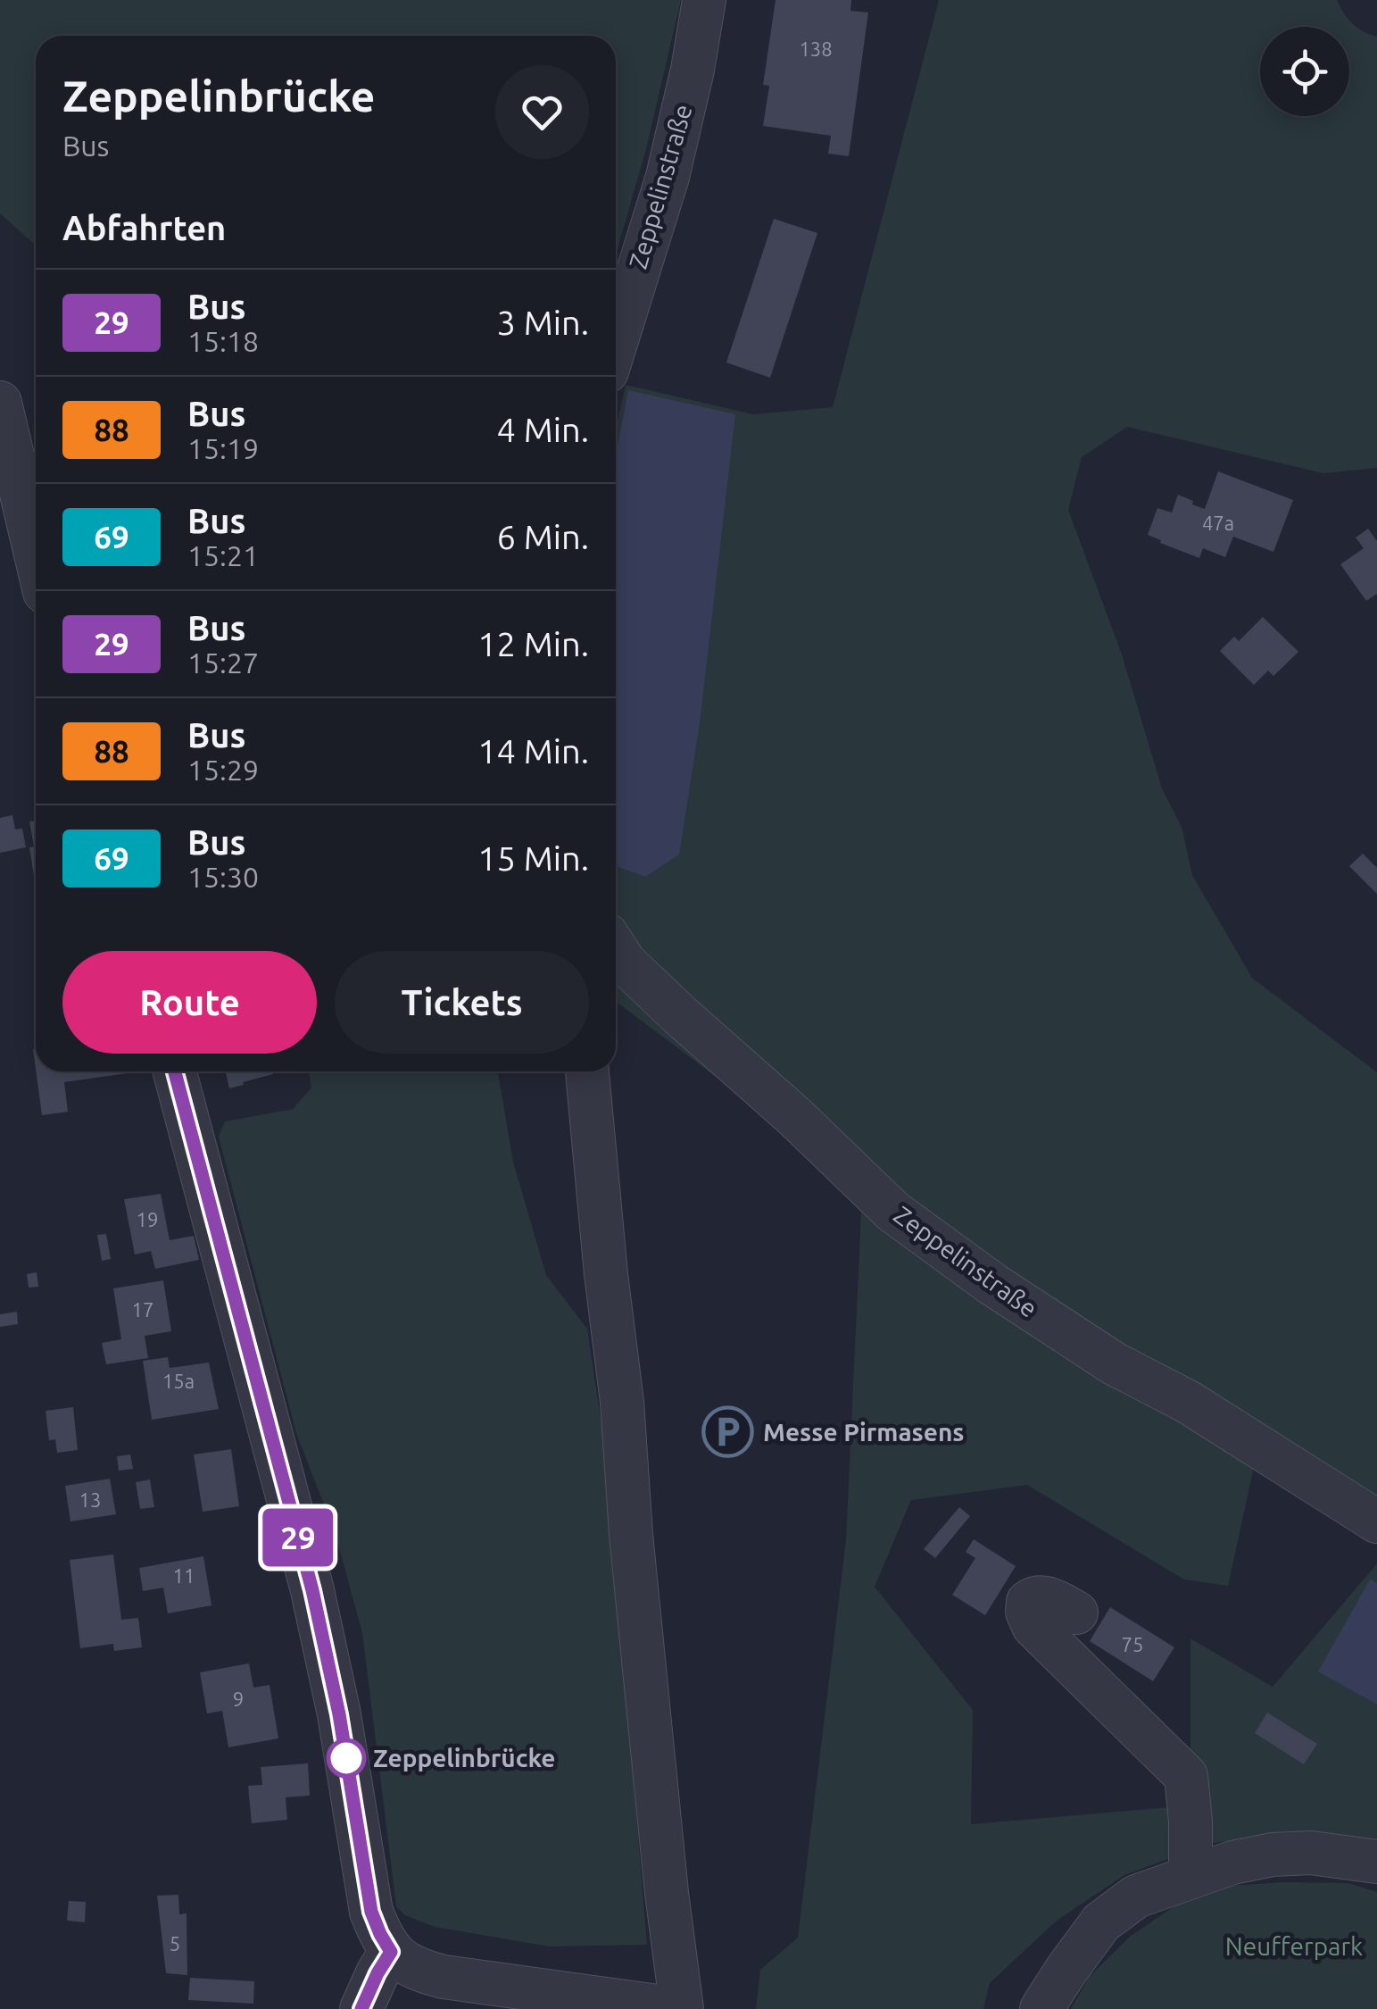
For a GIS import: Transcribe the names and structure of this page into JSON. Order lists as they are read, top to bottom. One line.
{"streets":{"street":["Zeppelinstraße"]},"parks":["Neufferpark"],"places":{"parking":["Messe Pirmasens"],"other":["Zeppelinbrücke"]},"lines":["bus line 29"],"house_numbers":["138","47a","19","17","15a","13","11","75","9","5"],"page":{"on_map":"29","heading":[["Zeppelinbrücke","Bus"],"Abfahrten"],"list":[{"mark":"29","name":"Bus","note":"15:18","value":"3 Min."},{"mark":"88","name":"Bus","note":"15:19","value":"4 Min."},{"mark":"69","name":"Bus","note":"15:21","value":"6 Min."},{"mark":"29","name":"Bus","note":"15:27","value":"12 Min."},{"mark":"88","name":"Bus","note":"15:29","value":"14 Min."},{"mark":"69","name":"Bus","note":"15:30","value":"15 Min."}],"buttons":["Route","Tickets"]}}
